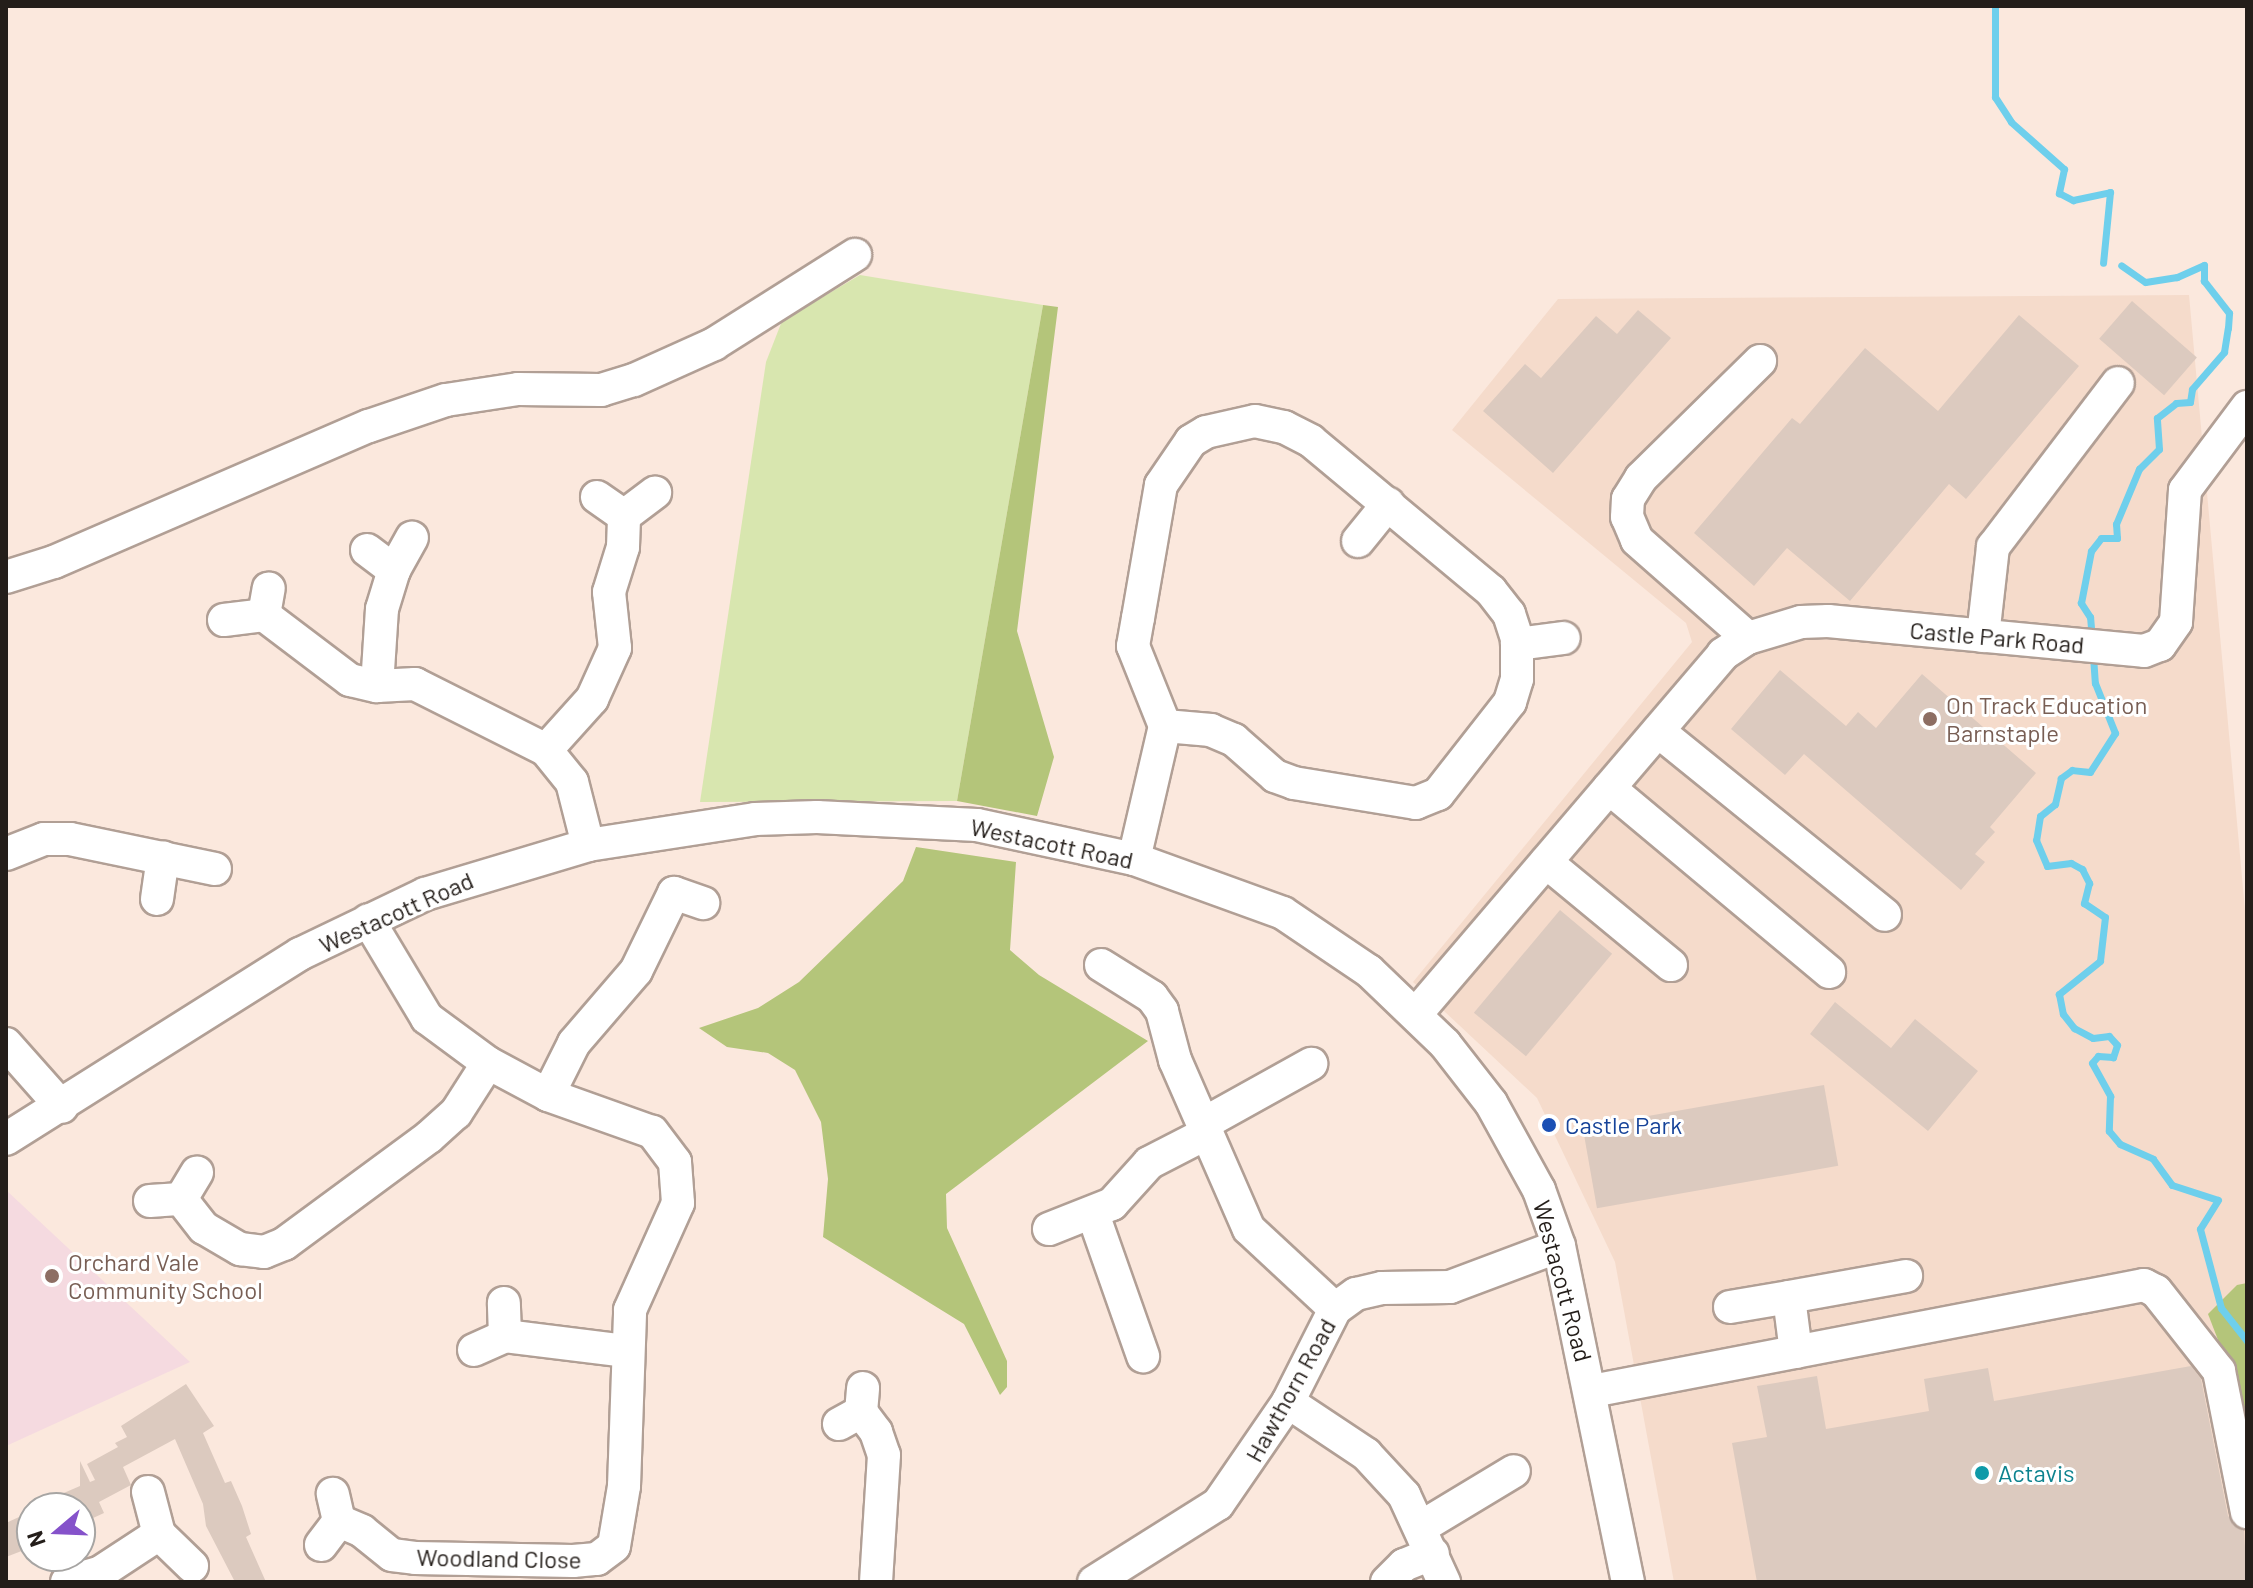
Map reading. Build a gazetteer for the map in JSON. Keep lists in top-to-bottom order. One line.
{"streets":{"street":["Castle Park Road","Westacott Road","Hawthorn Road","Woodland Close"]},"crossings":[["Castle Park Road","Westacott Road"],["Westacott Road","Hawthorn Road"],["Westacott Road","Woodland Close"]],"places":["On Track Education Barnstaple","Castle Park","Orchard Vale Community School","Actavis"],"north":"left"}
